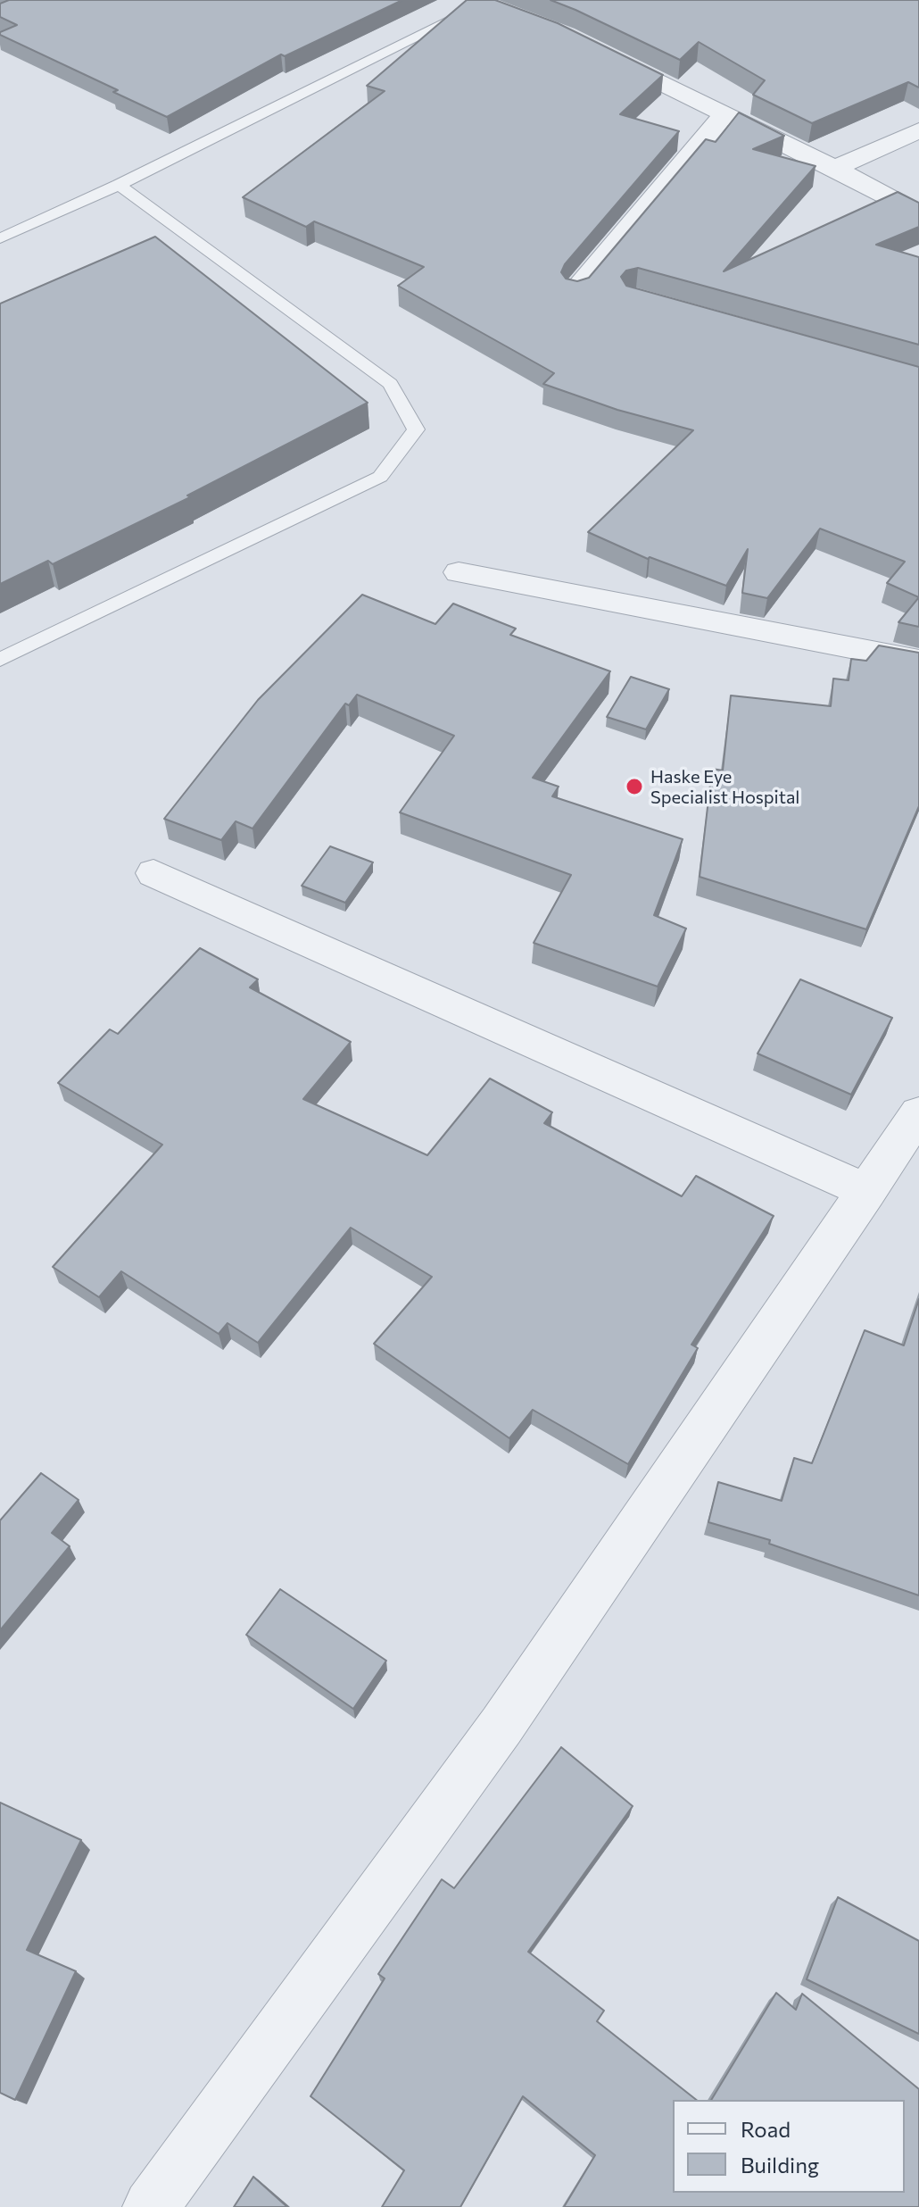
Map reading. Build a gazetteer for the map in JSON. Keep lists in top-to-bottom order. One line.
{"places":["Haske Eye Specialist Hospital"],"legend":["Road","Building"]}
